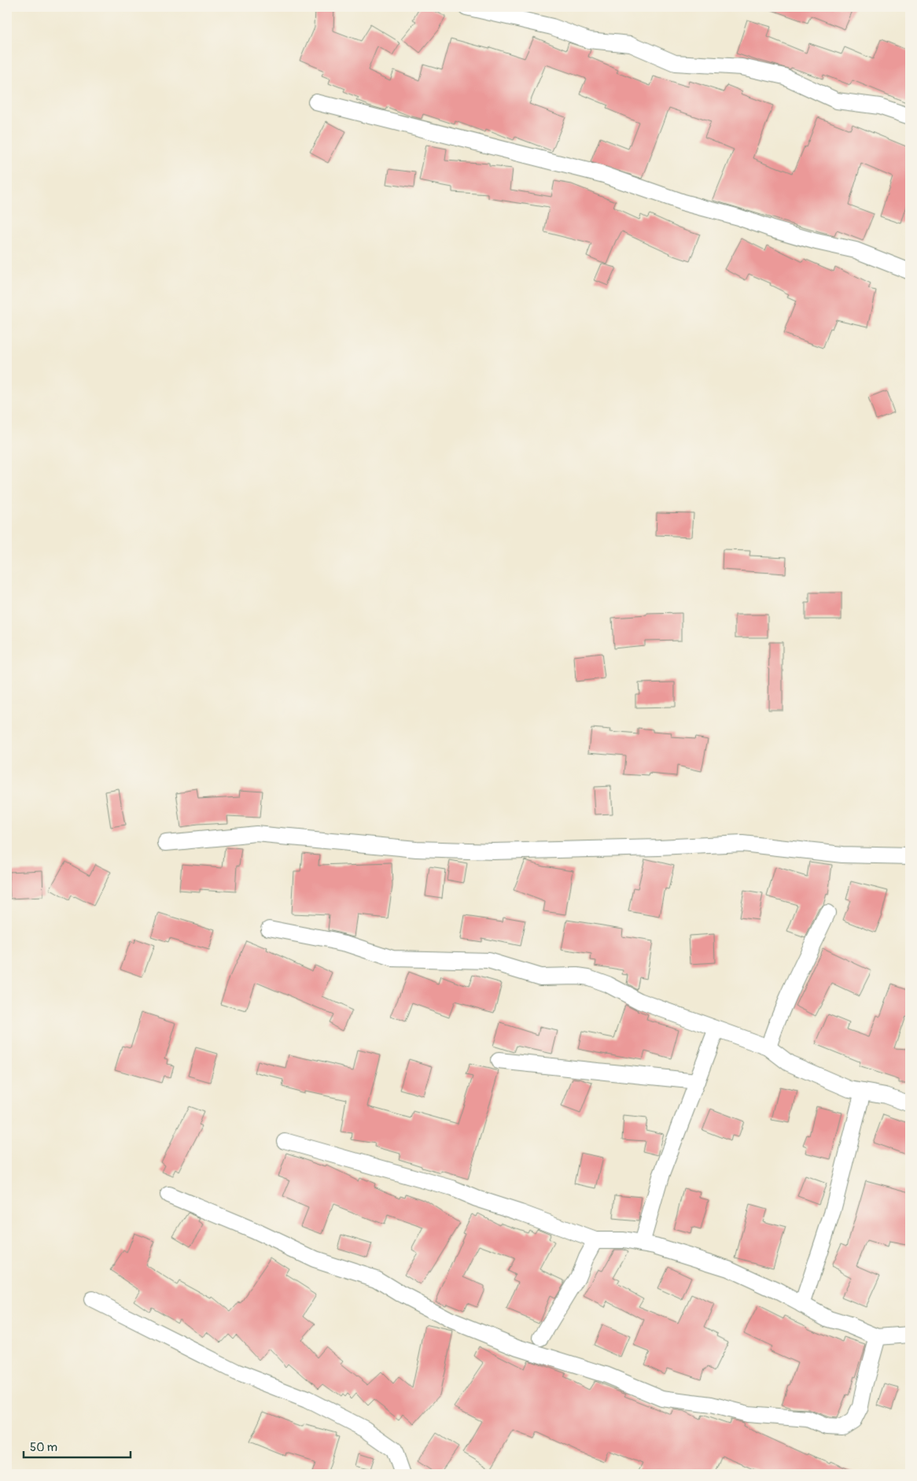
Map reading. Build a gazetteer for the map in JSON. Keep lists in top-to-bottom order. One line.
{"scale_bar":"50 m"}
